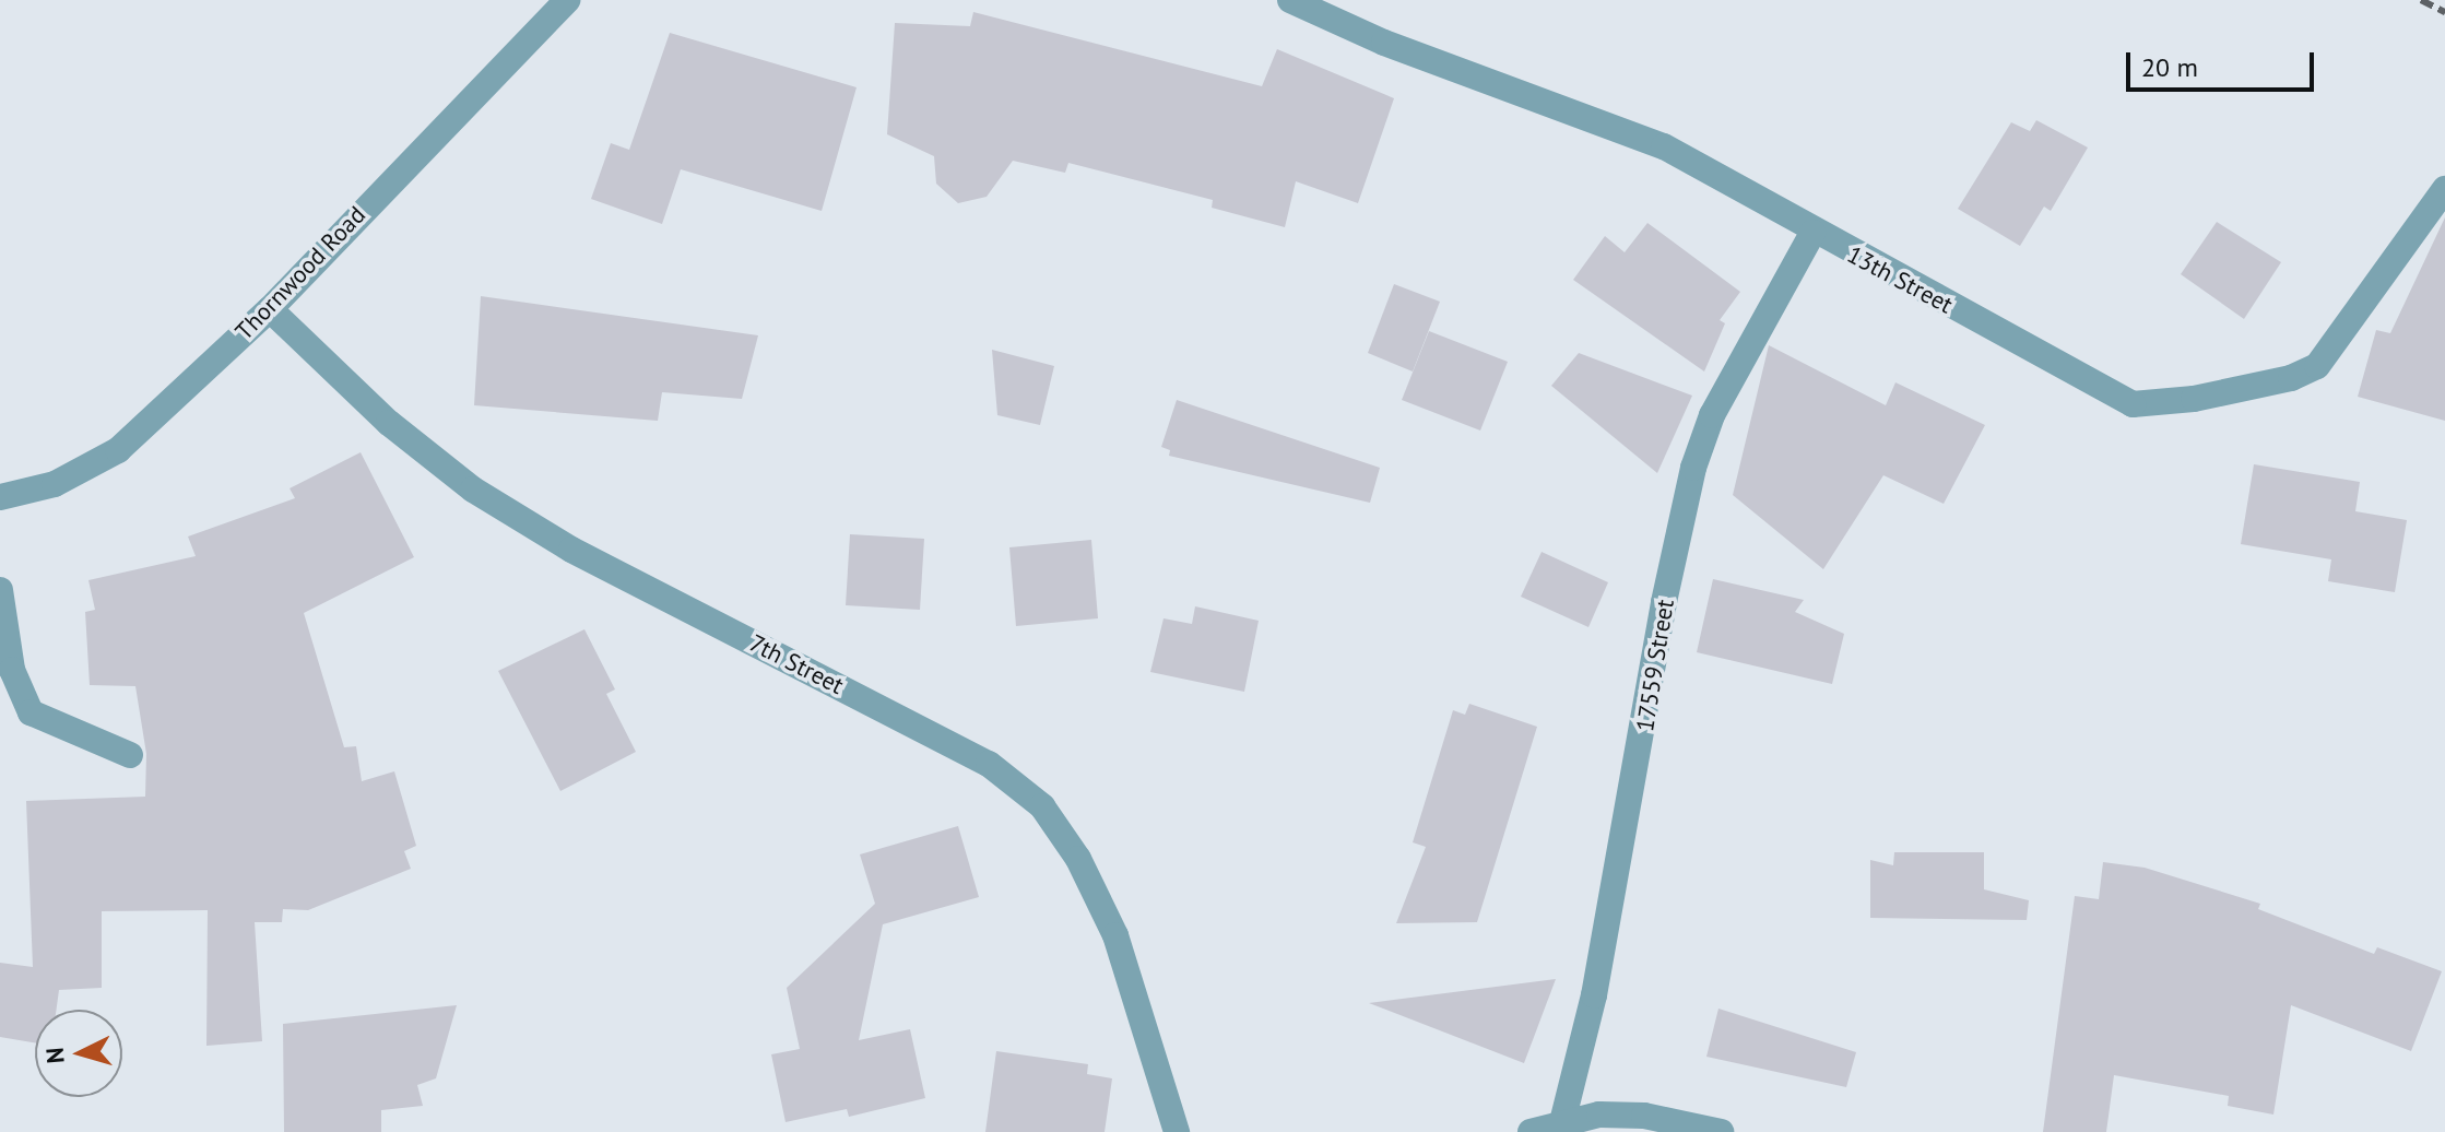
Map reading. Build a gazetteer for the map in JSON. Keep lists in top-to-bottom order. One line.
{"streets":{"street":["Thornwood Road","13th Street","7th Street","17559 Street"]},"crossings":[["Thornwood Road","7th Street"],["13th Street","17559 Street"]],"scale_bar":"20 m","north":"left"}
